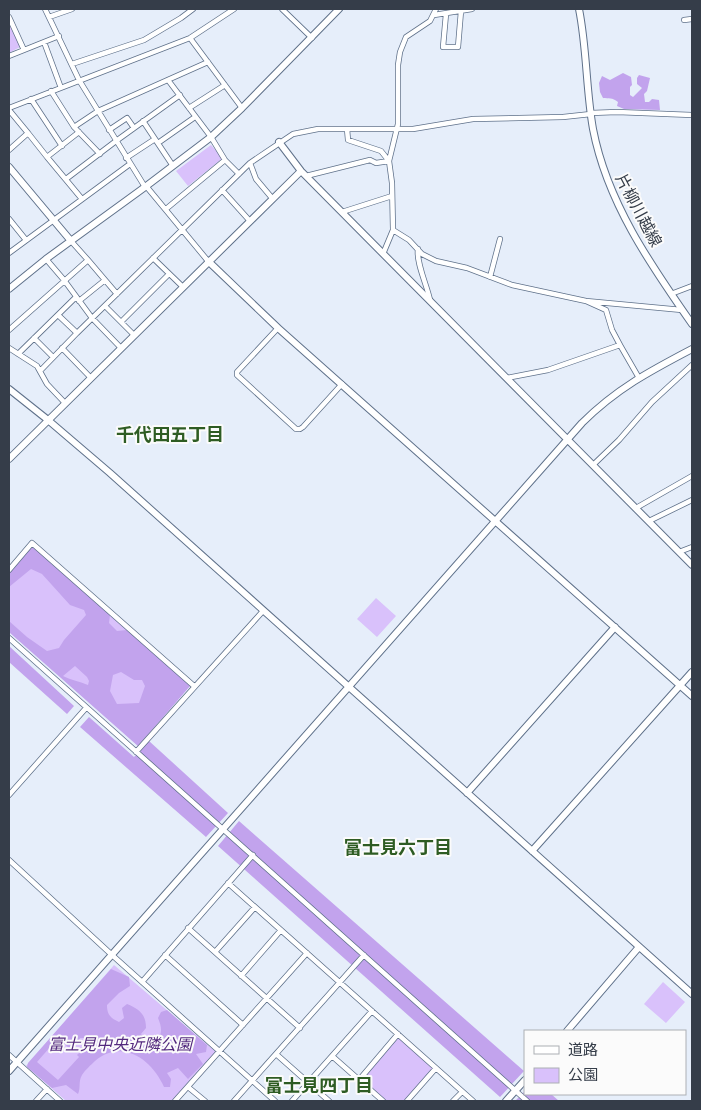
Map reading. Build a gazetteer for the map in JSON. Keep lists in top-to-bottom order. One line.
{"streets":{"street":["片柳川越線"]},"districts":["千代田五丁目","富士見六丁目","富士見四丁目"],"parks":["富士見中央近隣公園"],"legend":["道路","公園"]}
